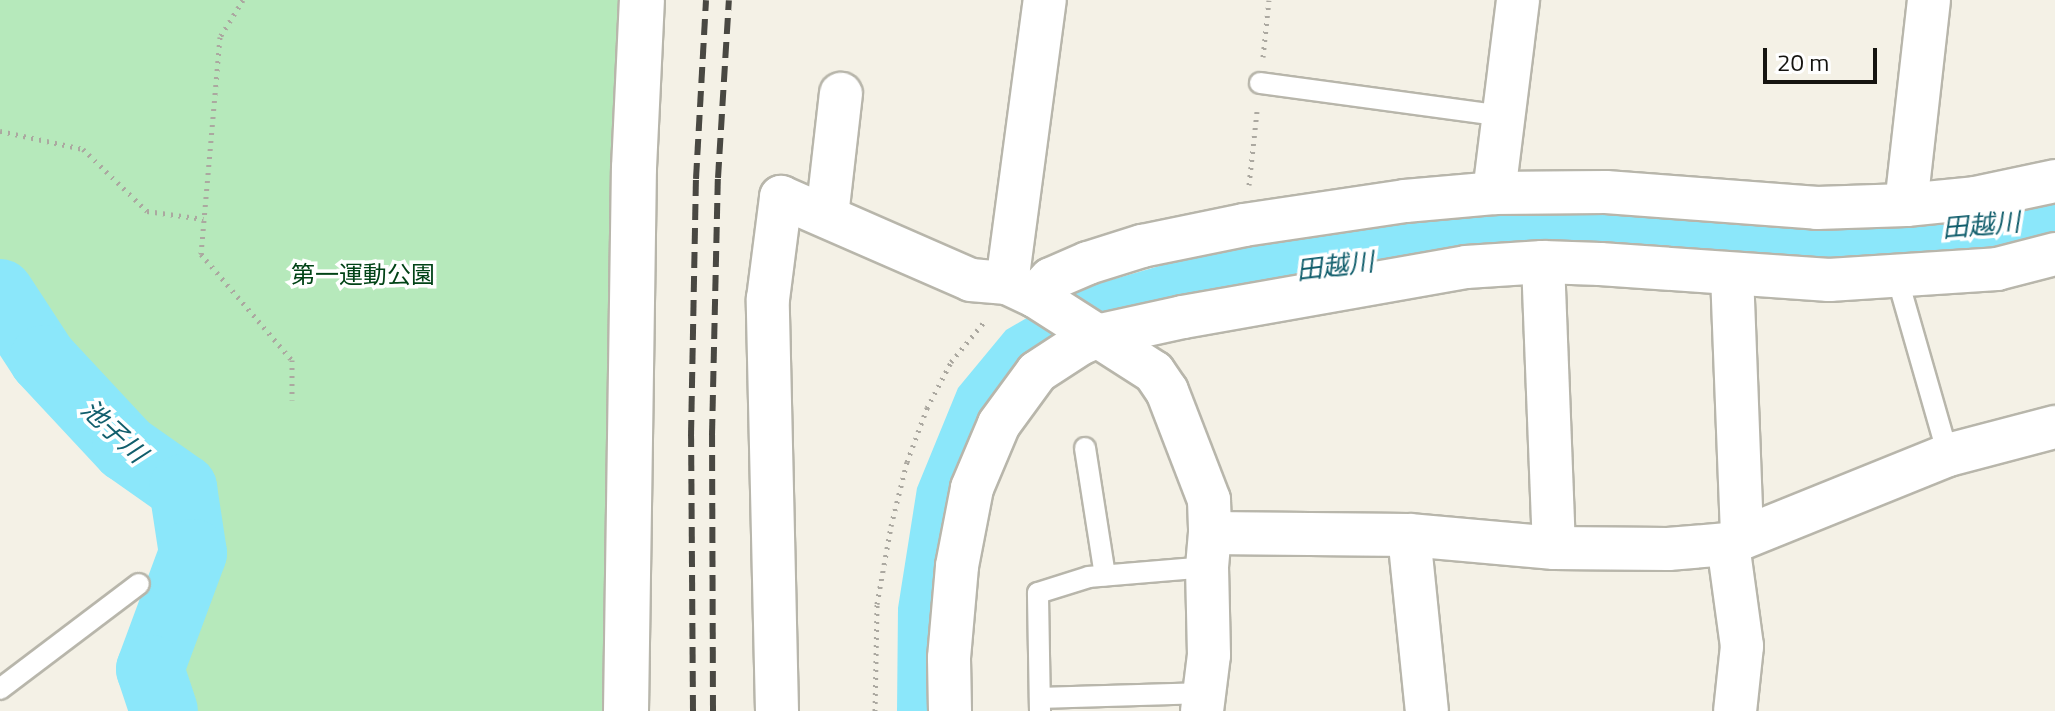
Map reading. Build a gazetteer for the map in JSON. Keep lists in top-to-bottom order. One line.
{"water":["田越川","池子川"],"parks":["第一運動公園"],"scale_bar":"20 m"}
